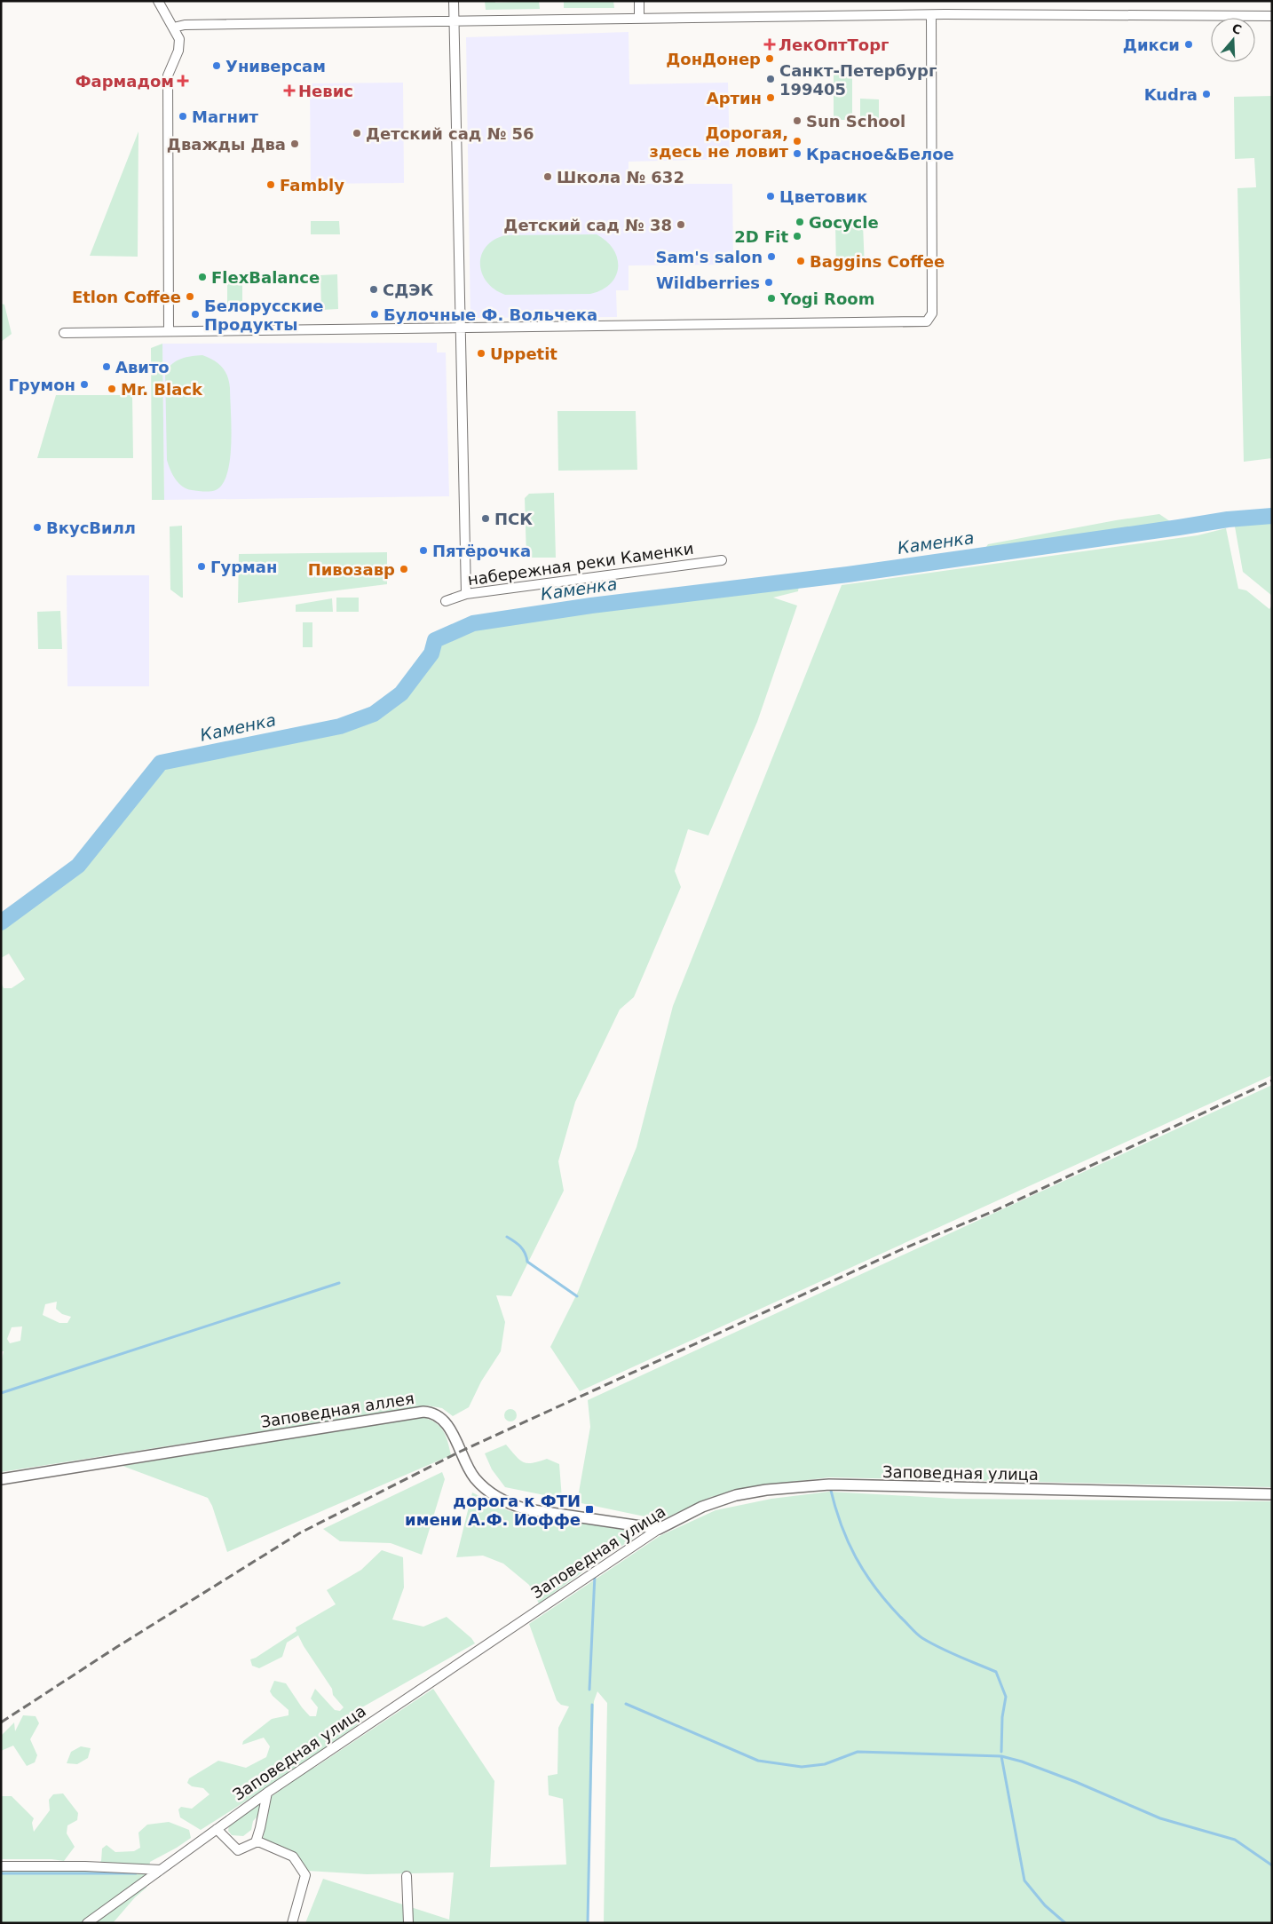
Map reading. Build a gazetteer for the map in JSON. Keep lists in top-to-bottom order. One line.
{"streets":{"street":["набережная реки Каменки","Заповедная аллея","Заповедная улица"]},"crossings":[["Заповедная аллея","Заповедная улица"]],"water":["Каменка"],"places":{"health":["ЛекОптТорг","Фармадом","Невис"],"other":["Дикси","ДонДонер","Универсам","Санкт-Петербург 199405","Kudra","Артин","Магнит","Sun School","Детский сад № 56","Дорогая, здесь не ловит","Дважды Два","Красное&Белое","Школа № 632","Fambly","Цветовик","Gocycle","Детский сад № 38","2D Fit","Sam's salon","Baggins Coffee","FlexBalance","Wildberries","СДЭК","Etlon Coffee","Yogi Room","Белорусские Продукты","Булочные Ф. Вольчека","Uppetit","Авито","Грумон","Mr. Black","ПСК","ВкусВилл","Пятёрочка","Гурман","Пивозавр"],"transit":["дорога к ФТИ имени А.Ф. Иоффе"]},"north":"top"}
